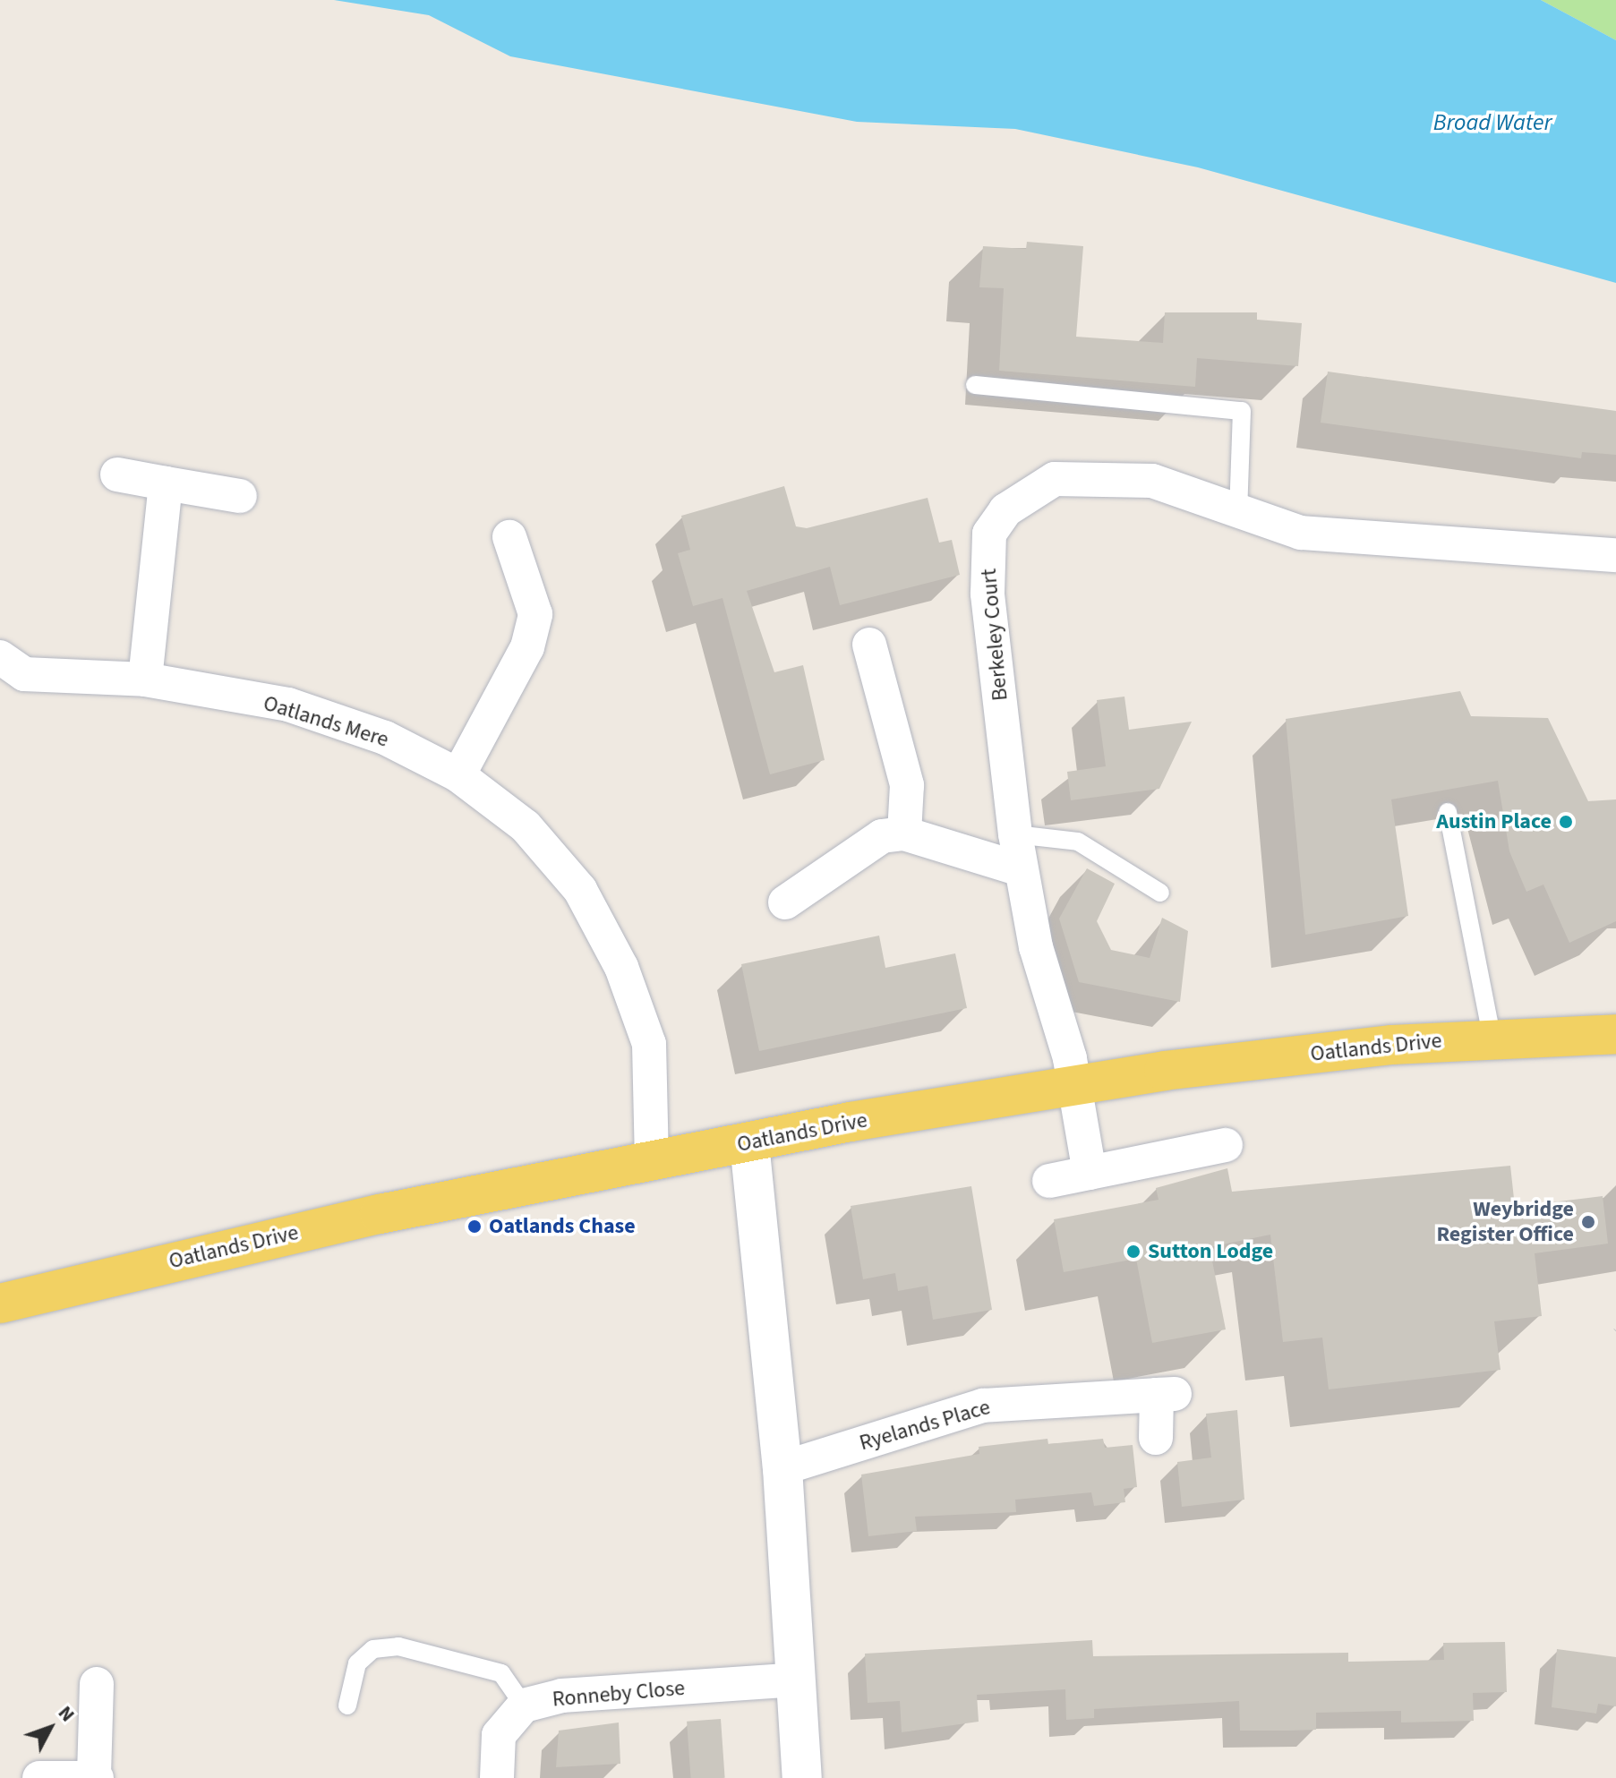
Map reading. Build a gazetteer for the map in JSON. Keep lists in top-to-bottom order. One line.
{"streets":{"main road":["Oatlands Drive"],"street":["Berkeley Court","Oatlands Mere","Ryelands Place","Ronneby Close"]},"crossings":[["Berkeley Court","Oatlands Drive"],["Oatlands Mere","Oatlands Drive"]],"water":["Broad Water"],"places":["Austin Place","Weybridge Register Office","Oatlands Chase","Sutton Lodge"],"north":"top right"}
